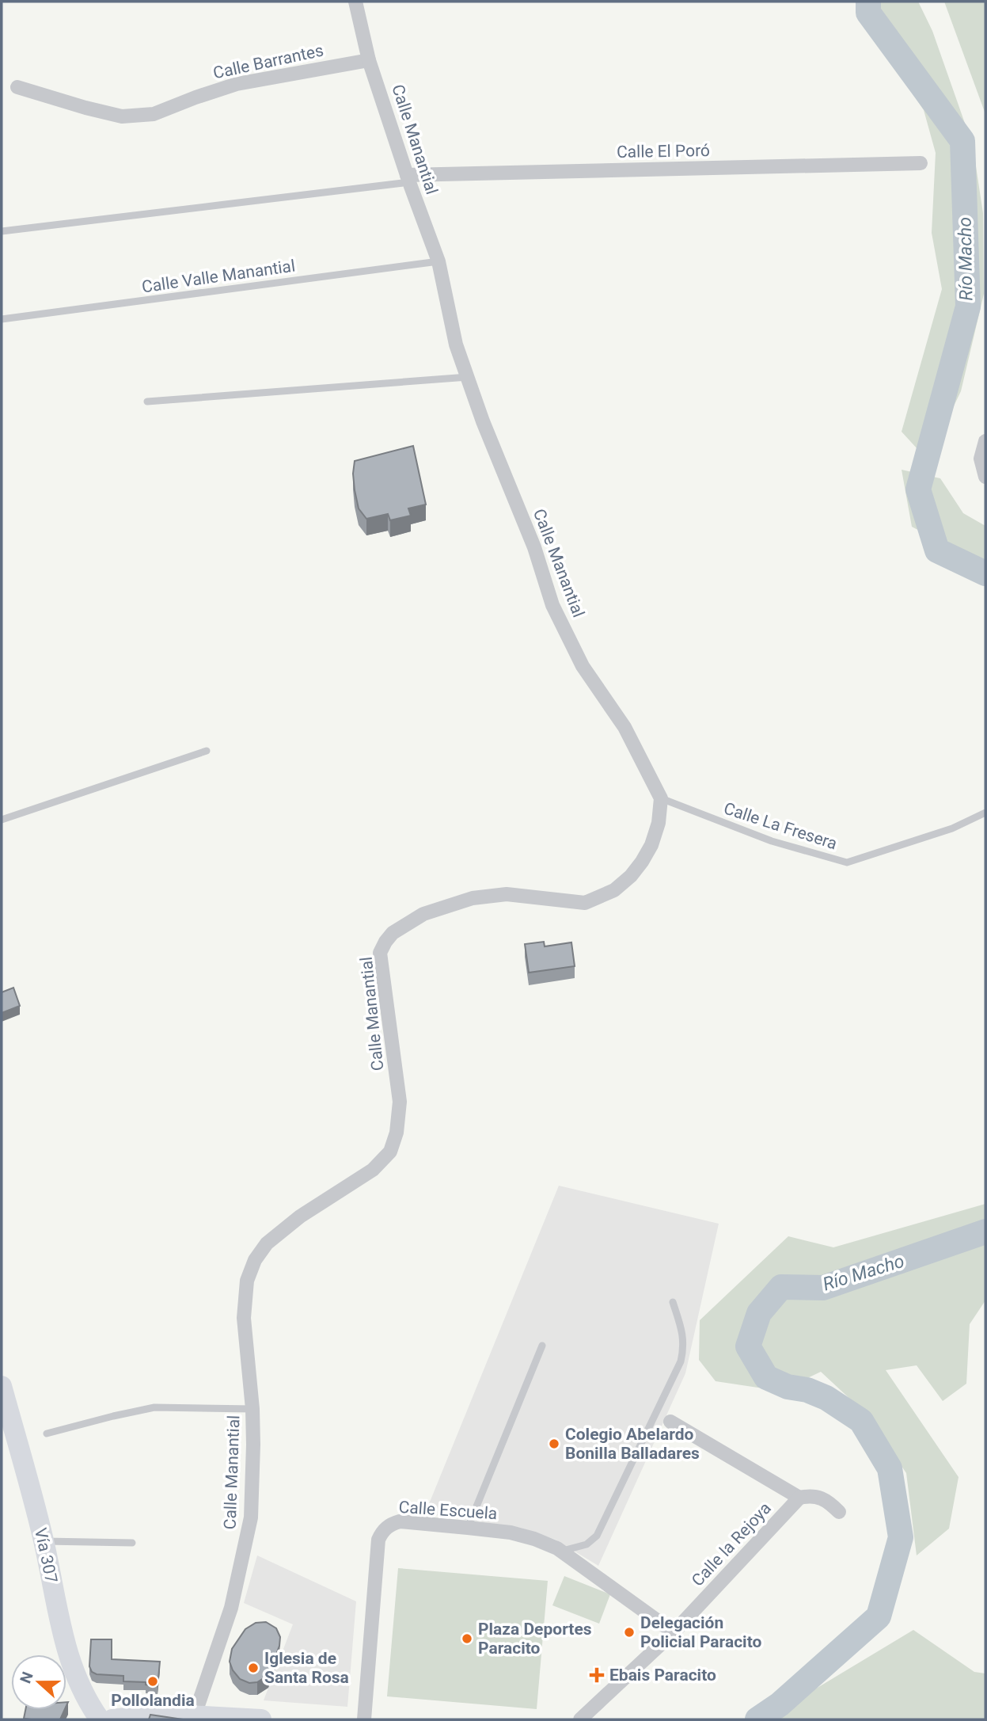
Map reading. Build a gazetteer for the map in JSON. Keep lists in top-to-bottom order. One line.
{"streets":{"street":["Calle Barrantes","Calle Manantial","Calle El Poró","Calle Escuela","Calle la Rejoya","Vía 307"],"lane":["Calle Valle Manantial","Calle La Fresera"]},"crossings":[["Calle Barrantes","Calle Manantial"],["Calle Manantial","Calle El Poró"],["Calle Manantial","Calle Valle Manantial"],["Calle Manantial","Calle La Fresera"],["Calle Escuela","Calle la Rejoya"]],"water":["Río Macho"],"places":{"other":["Colegio Abelardo Bonilla Balladares","Delegación Policial Paracito","Plaza Deportes Paracito","Iglesia de Santa Rosa","Pollolandia"],"health":["Ebais Paracito"]},"north":"left"}
